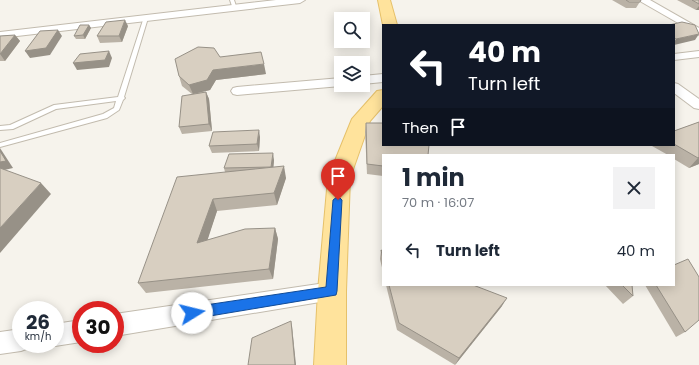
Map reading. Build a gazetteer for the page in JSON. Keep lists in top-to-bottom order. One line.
{"page":{"turn":["40 m","Turn left"],"then":"Then","heading":["1 min","70 m · 16:07"],"list":[{"name":"Turn left","value":"40 m"}],"speed":"26 km/h","limit":"30"}}
